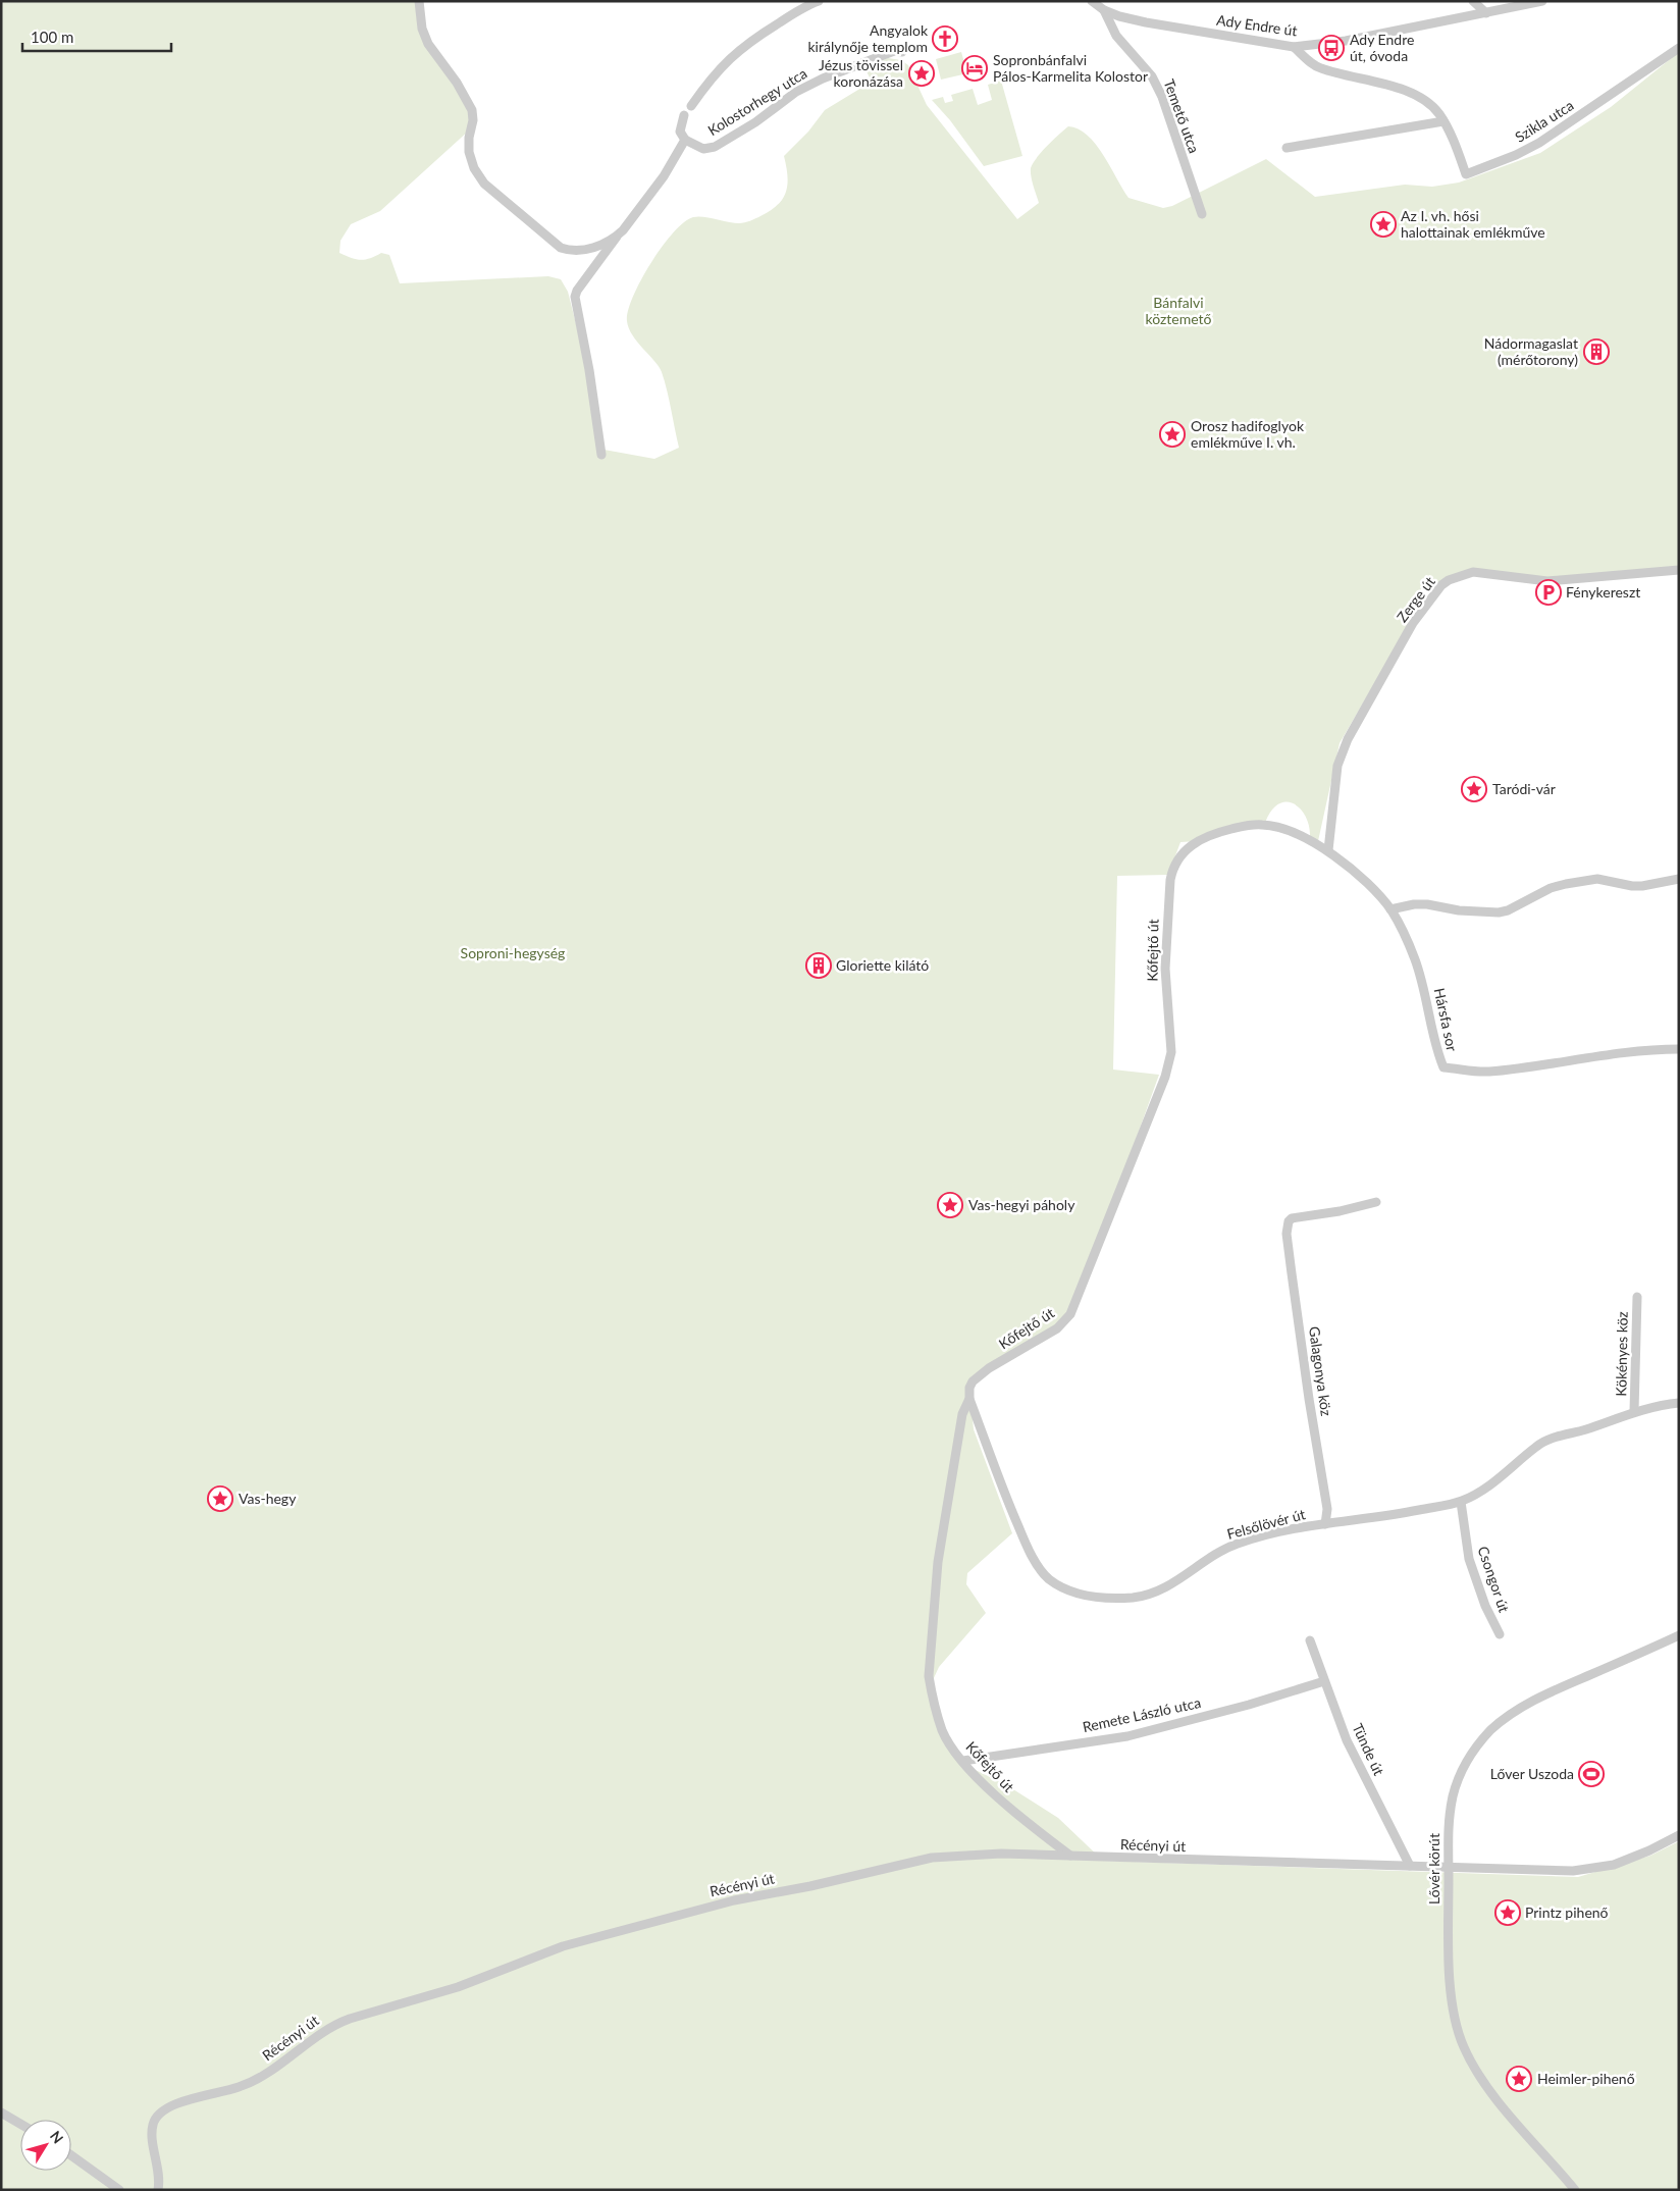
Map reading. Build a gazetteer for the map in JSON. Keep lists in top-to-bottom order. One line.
{"streets":{"street":["Ady Endre út","Kolostorhegy utca","Temető utca","Szikla utca","Zerge út","Kőfejtő út","Hársfa sor","Kökényes köz","Galagonya köz","Felsőlövér út","Csongor út","Remete László utca","Tünde út","Récényi út","Lővér körút"]},"crossings":[["Ady Endre út","Temető utca"],["Ady Endre út","Szikla utca"],["Zerge út","Hársfa sor"],["Kőfejtő út","Hársfa sor"],["Kőfejtő út","Felsőlövér út"],["Kőfejtő út","Remete László utca"],["Kőfejtő út","Récényi út"],["Kökényes köz","Felsőlövér út"],["Galagonya köz","Felsőlövér út"],["Felsőlövér út","Csongor út"],["Remete László utca","Tünde út"],["Tünde út","Récényi út"],["Récényi út","Lővér körút"]],"parks":["Bánfalvi köztemető","Soproni-hegység"],"places":{"church":["Angyalok királynője templom"],"bus stop":["Ady Endre út, óvoda"],"hotel":["Sopronbánfalvi Pálos-Karmelita Kolostor"],"place":["Jézus tövissel koronázása","Az I. vh. hősi halottainak emlékműve","Orosz hadifoglyok emlékműve I. vh.","Taródi-vár","Vas-hegyi páholy","Vas-hegy","Printz pihenő","Heimler-pihenő"],"building":["Nádormagaslat (mérőtorony)","Gloriette kilátó"],"parking":["Fénykereszt"],"sports":["Lőver Uszoda"]},"scale_bar":"100 m","north":"top right"}
